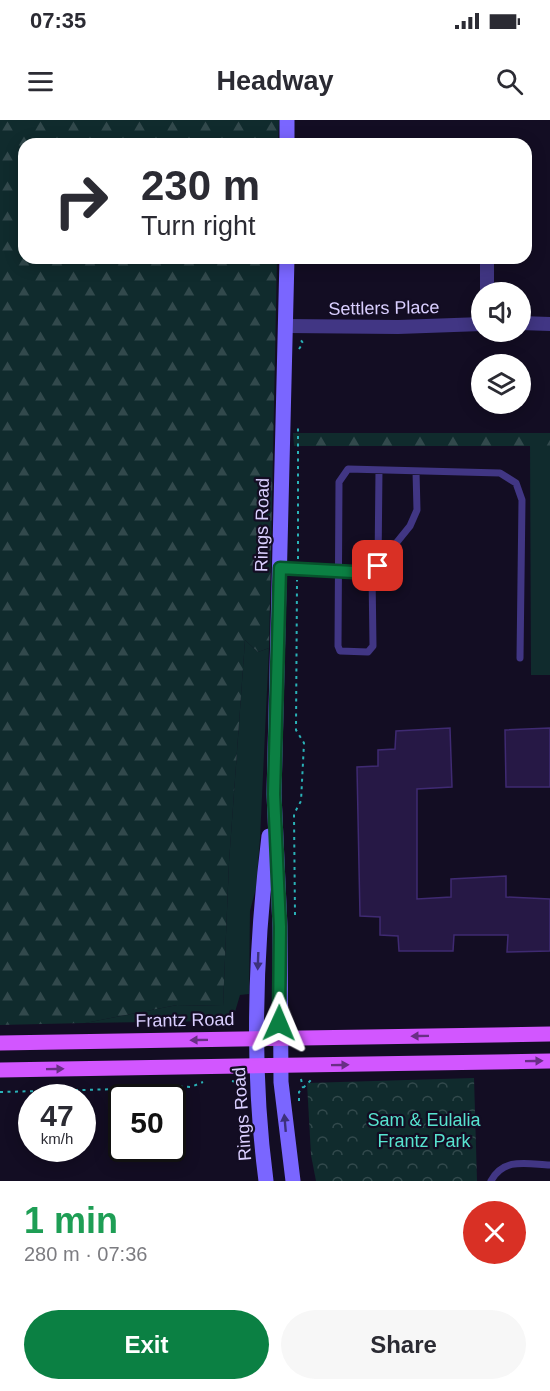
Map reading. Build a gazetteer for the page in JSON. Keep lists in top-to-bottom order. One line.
{"streets":{"main road":["Rings Road","Frantz Road"],"street":["Settlers Place"]},"crossings":[["Settlers Place","Rings Road"],["Rings Road","Frantz Road"]],"parks":["Sam & Eulalia Frantz Park"],"page":{"status":"07:35","header":"Headway","turn":["230 m","Turn right"],"speed":"47 km/h","limit":"50","heading":["1 min","280 m · 07:36"],"buttons":["Exit","Share"]}}
